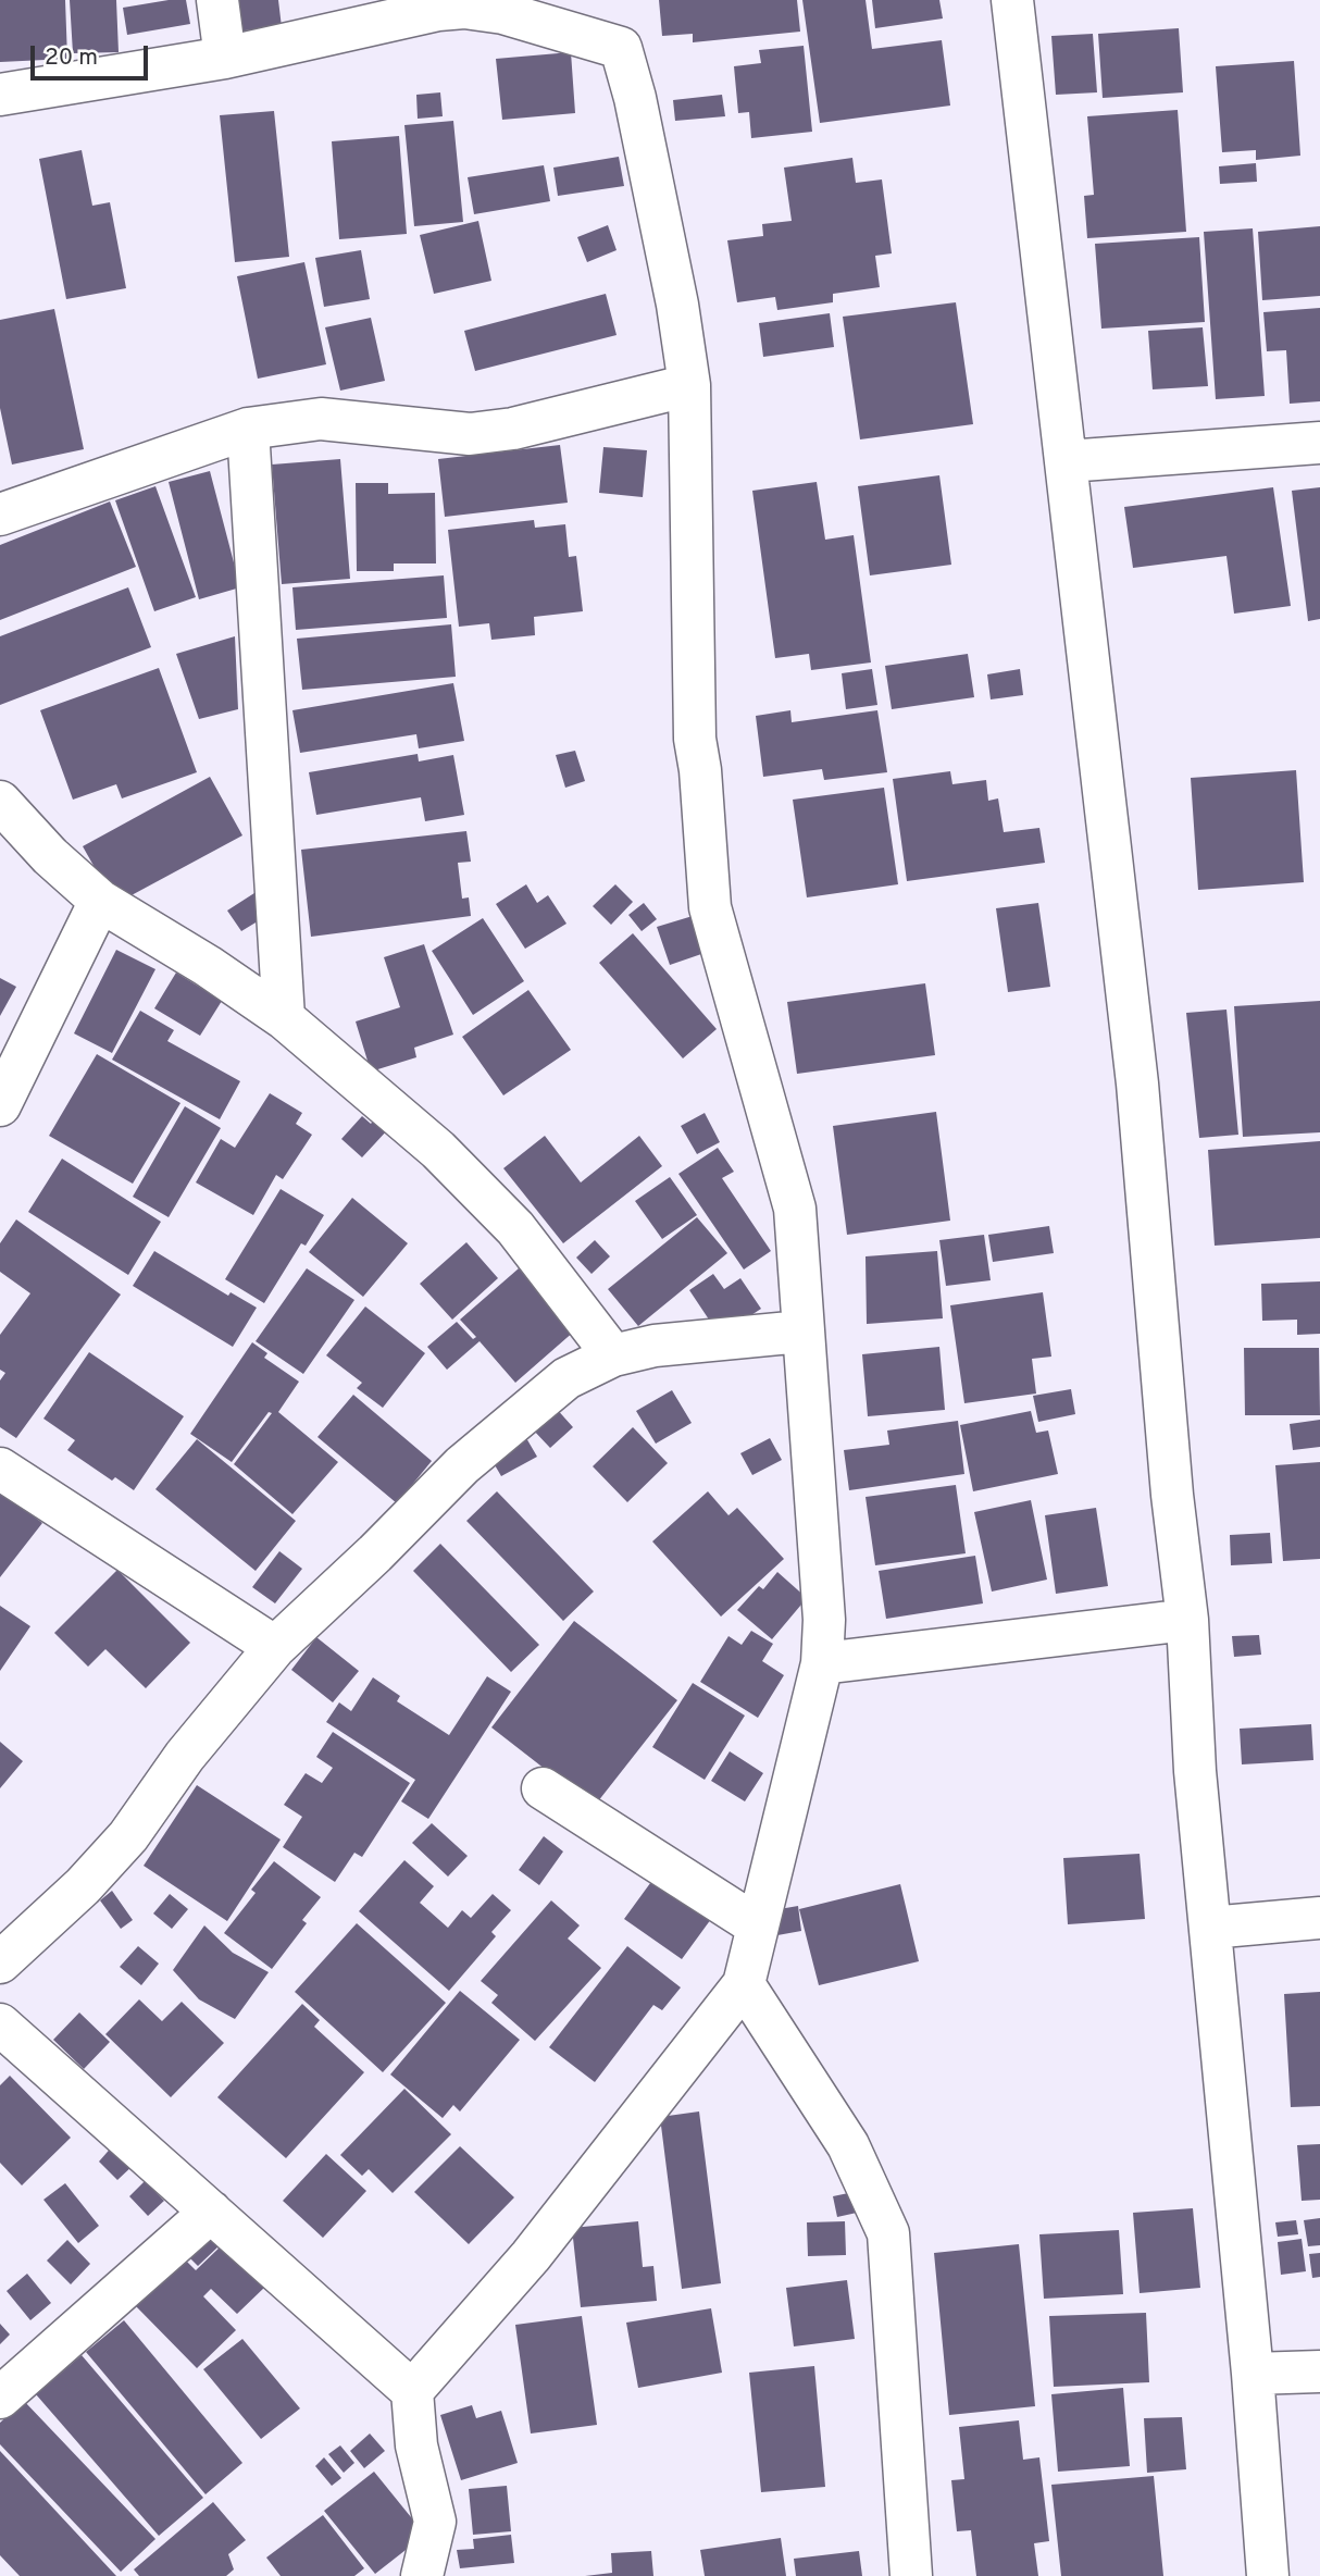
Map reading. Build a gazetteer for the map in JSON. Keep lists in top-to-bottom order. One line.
{"scale_bar":"20 m"}
